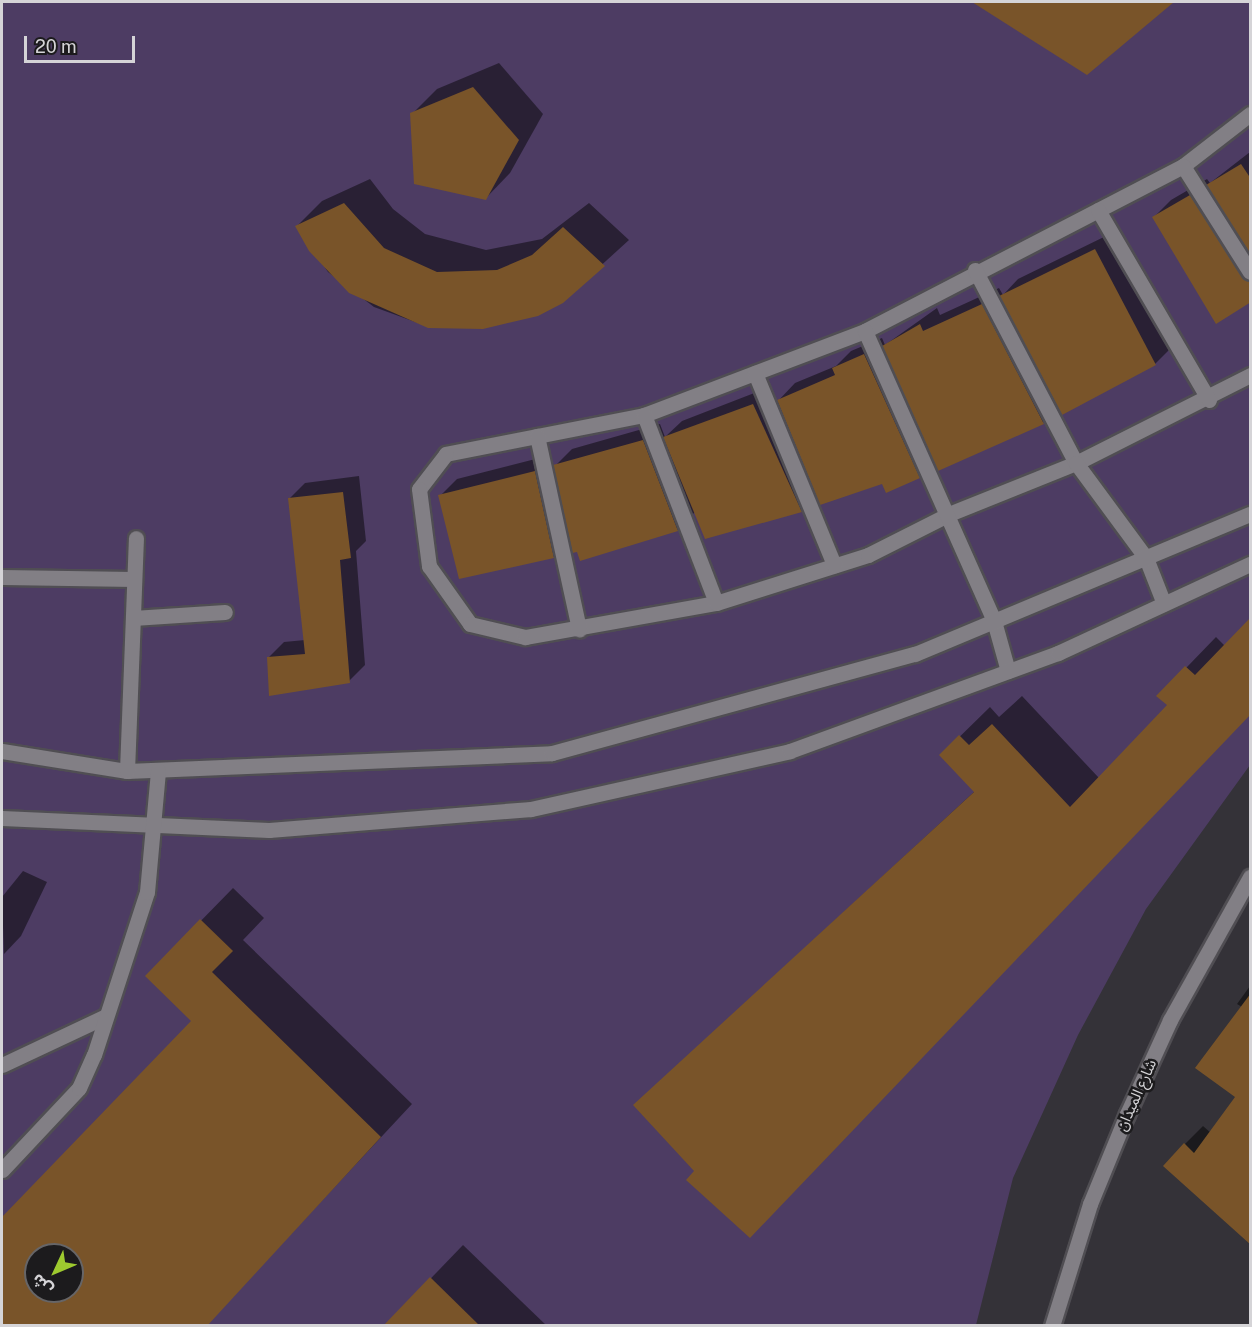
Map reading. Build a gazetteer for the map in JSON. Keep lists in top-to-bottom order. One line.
{"streets":{"street":["شارع الميدان"]},"scale_bar":"20 m","north":"bottom left"}
